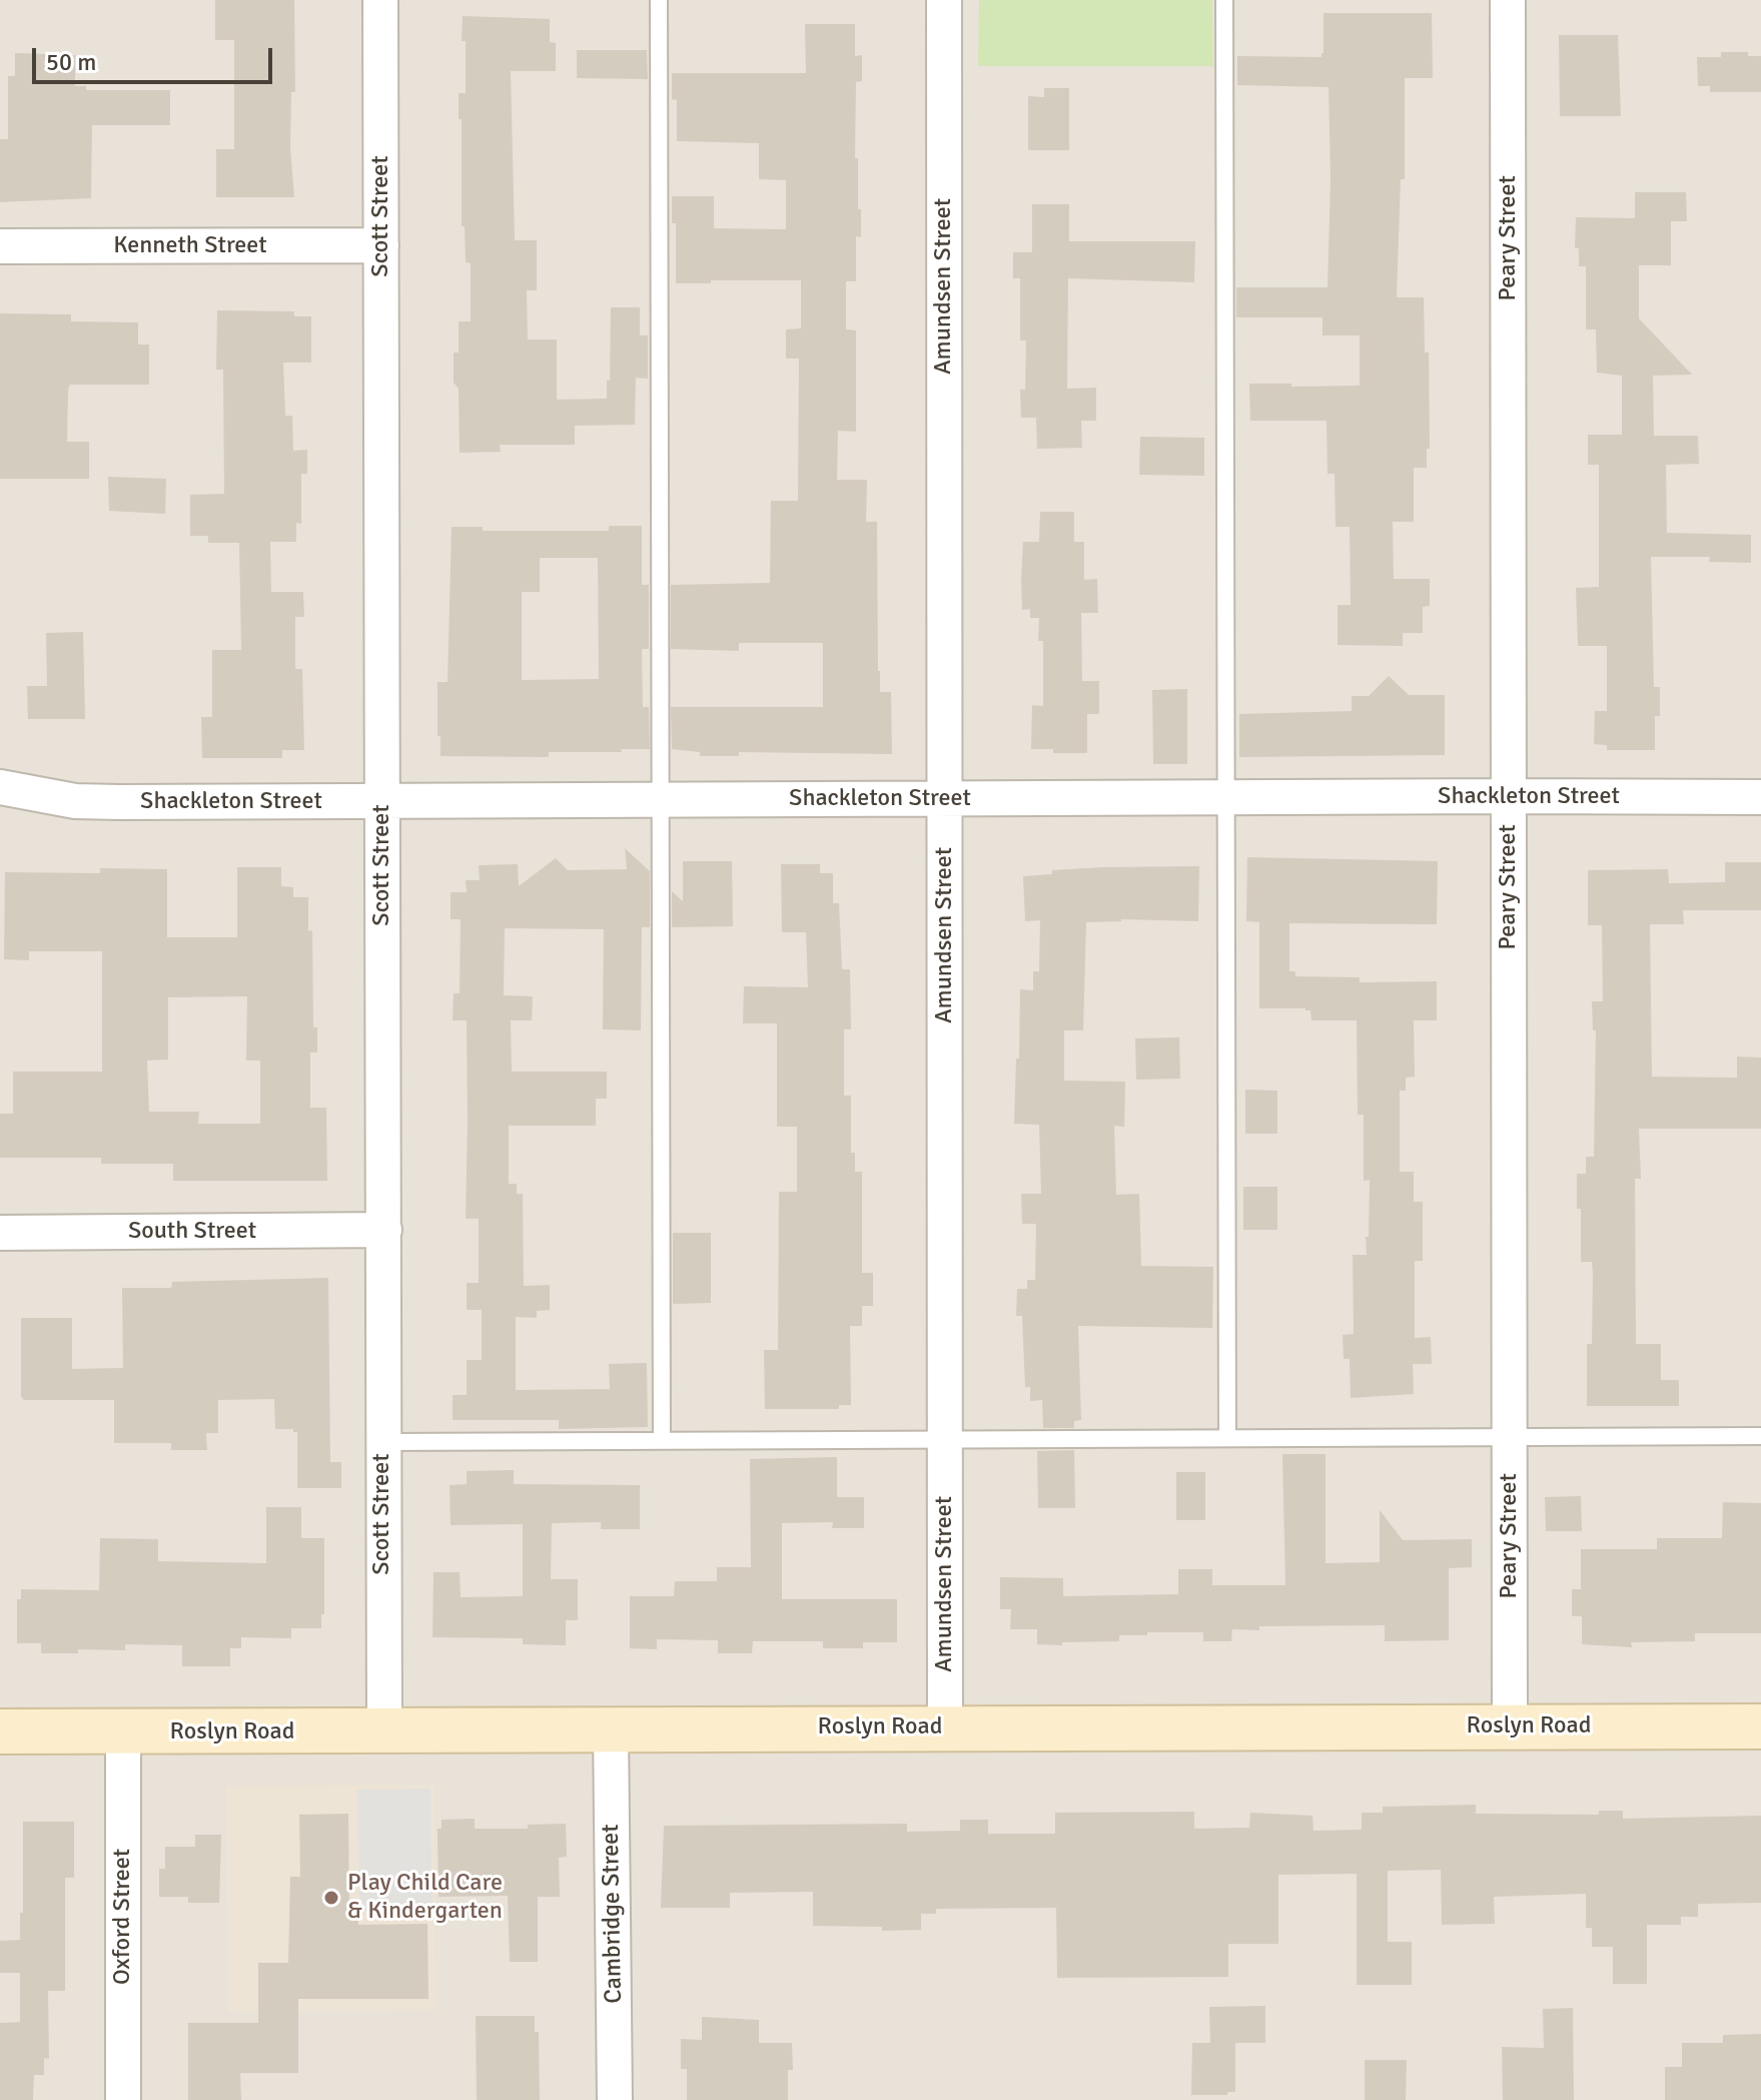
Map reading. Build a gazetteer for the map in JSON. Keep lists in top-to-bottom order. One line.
{"streets":{"street":["Scott Street","Peary Street","Kenneth Street","Amundsen Street","Shackleton Street","South Street","Roslyn Road","Cambridge Street","Oxford Street"]},"crossings":[["Scott Street","Kenneth Street"],["Scott Street","Shackleton Street"],["Scott Street","South Street"],["Scott Street","Roslyn Road"],["Peary Street","Shackleton Street"],["Peary Street","Roslyn Road"],["Amundsen Street","Shackleton Street"],["Amundsen Street","Roslyn Road"],["Roslyn Road","Cambridge Street"],["Roslyn Road","Oxford Street"]],"places":["Play Child Care & Kindergarten"],"scale_bar":"50 m"}
